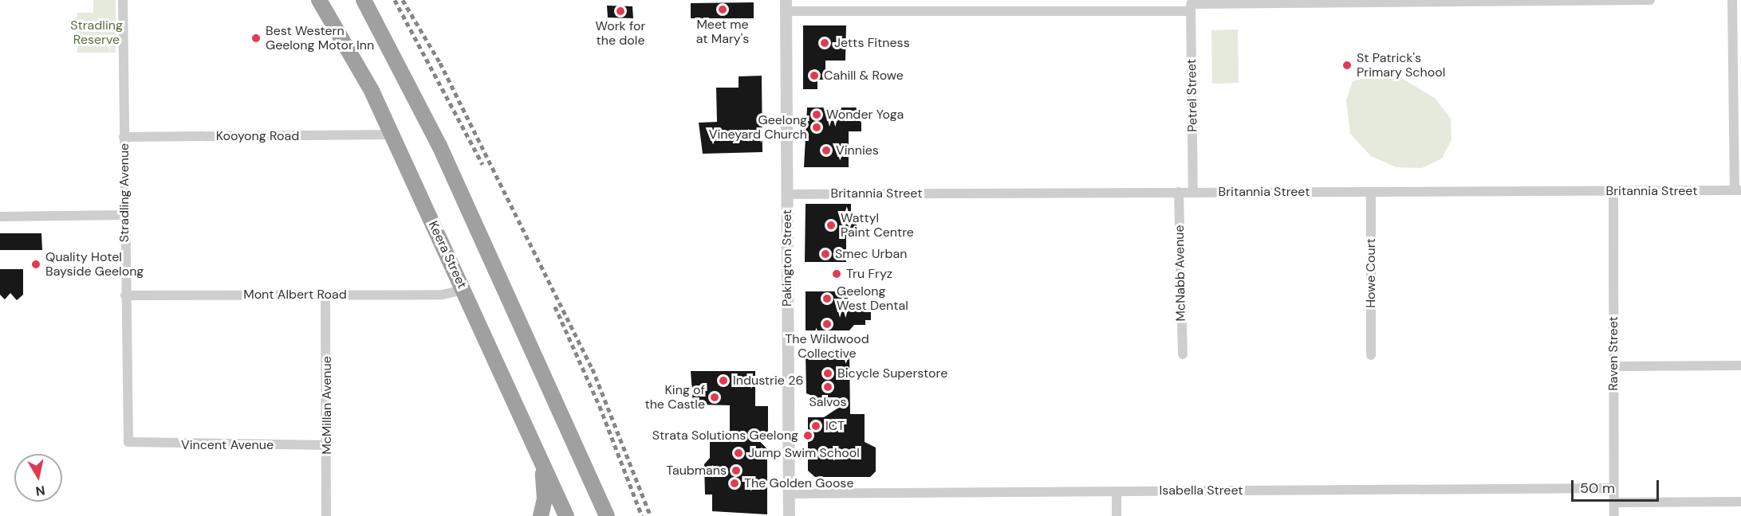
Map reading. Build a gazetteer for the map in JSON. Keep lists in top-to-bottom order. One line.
{"streets":{"highway":["Keera Street"],"street":["Petrel Street","Kooyong Road","Britannia Street","Stradling Avenue","Pakington Street","McNabb Avenue","Howe Court","Mont Albert Road","Raven Street","McMillan Avenue","Vincent Avenue","Isabella Street"]},"crossings":[["Petrel Street","Britannia Street"],["Kooyong Road","Stradling Avenue"],["Kooyong Road","Keera Street"],["Britannia Street","Pakington Street"],["Britannia Street","McNabb Avenue"],["Britannia Street","Howe Court"],["Britannia Street","Raven Street"],["Stradling Avenue","Mont Albert Road"],["Stradling Avenue","Vincent Avenue"],["Keera Street","Mont Albert Road"],["Pakington Street","Isabella Street"],["Mont Albert Road","McMillan Avenue"],["Raven Street","Isabella Street"],["McMillan Avenue","Vincent Avenue"]],"parks":["Stradling Reserve"],"places":["Meet me at Mary's","Work for the dole","Best Western Geelong Motor Inn","Jetts Fitness","St Patrick's Primary School","Cahill & Rowe","Wonder Yoga","Geelong Vineyard Church","Vinnies","Wattyl Paint Centre","Smec Urban","Quality Hotel Bayside Geelong","Tru Fryz","Geelong West Dental","The Wildwood Collective","Bicycle Superstore","Industrie 26","Salvos","King of the Castle","ICT","Strata Solutions Geelong","Jump Swim School","Taubmans","The Golden Goose"],"scale_bar":"50 m","north":"bottom"}
